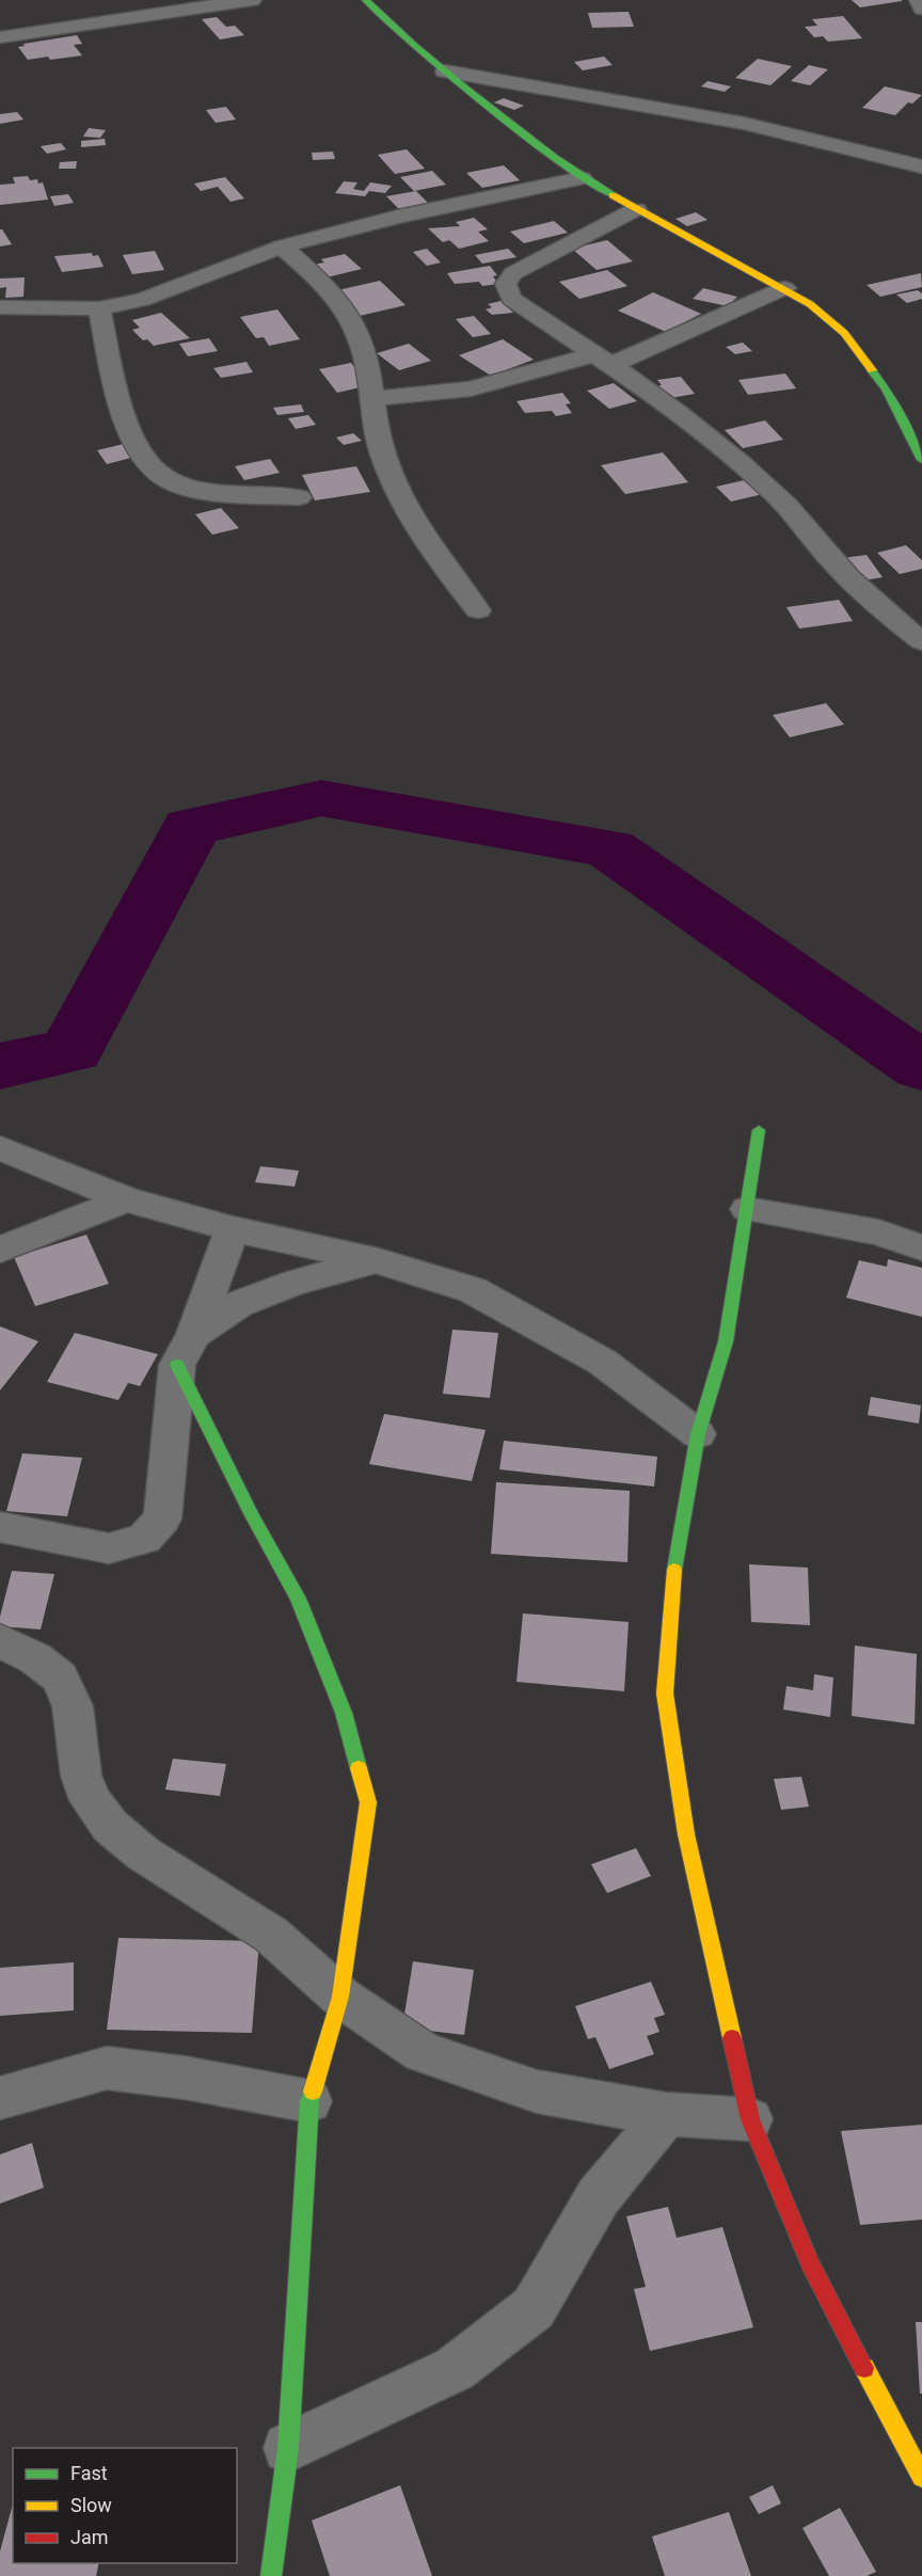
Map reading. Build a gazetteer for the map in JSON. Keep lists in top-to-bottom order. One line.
{"legend":["Fast","Slow","Jam"]}
